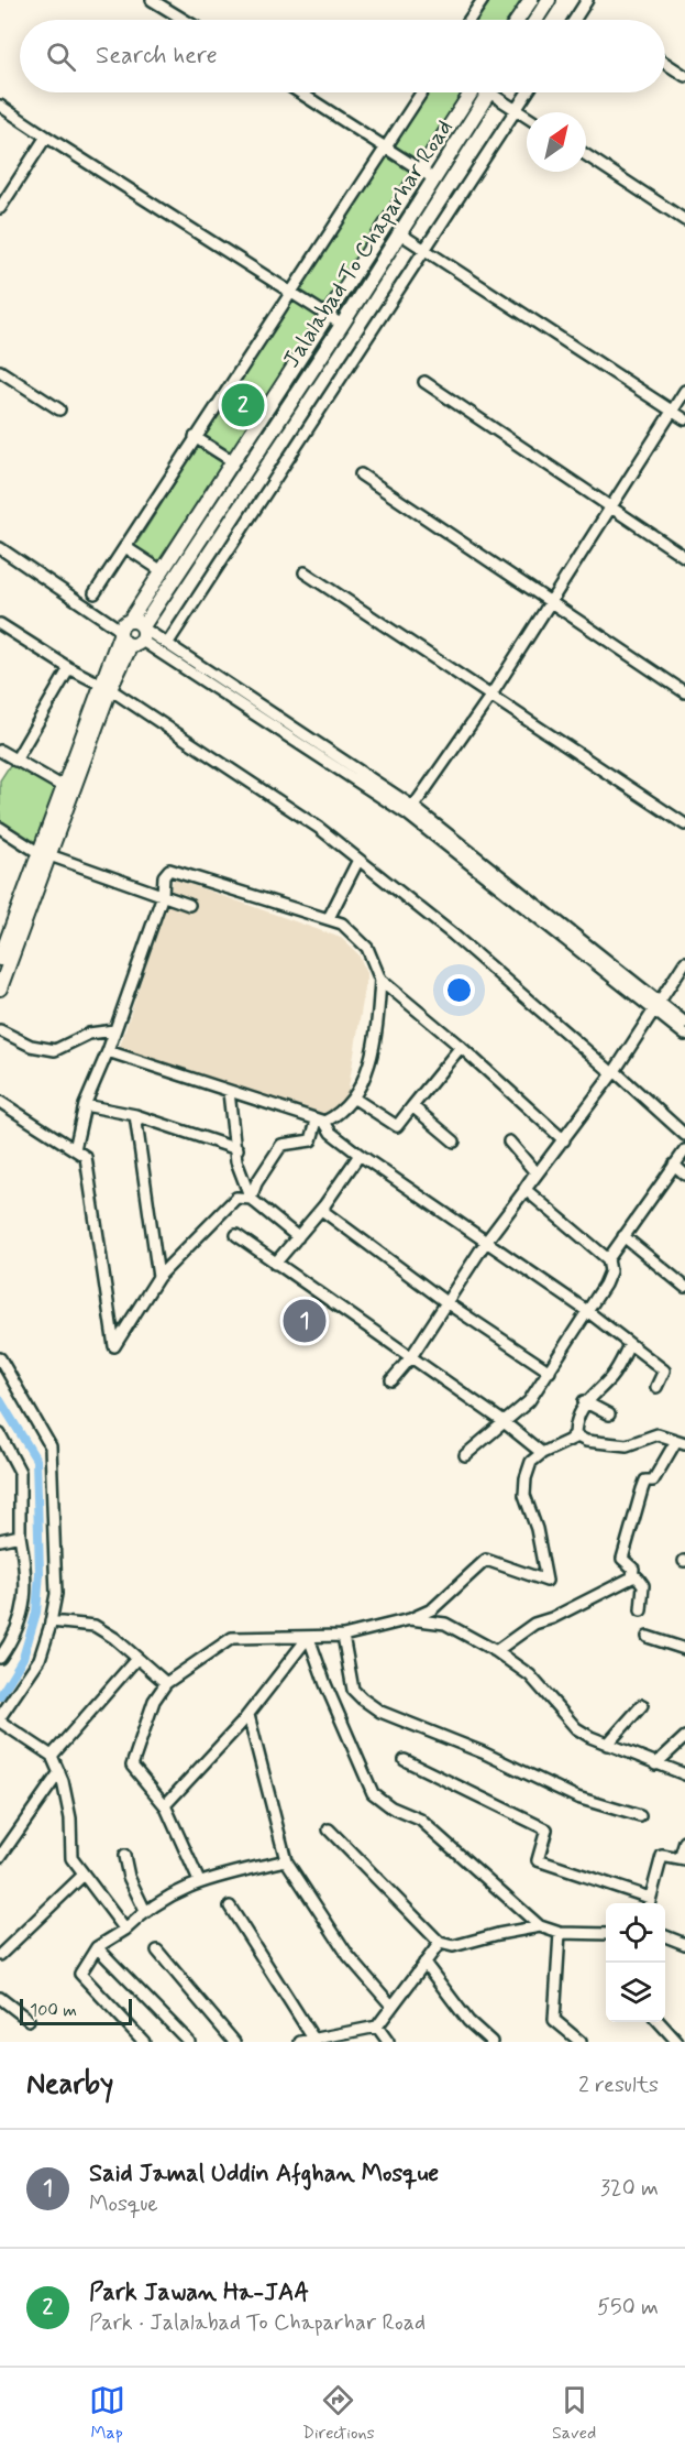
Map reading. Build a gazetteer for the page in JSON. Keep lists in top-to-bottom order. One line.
{"streets":{"main road":["Jalalabad To Chaparhar Road"]},"scale_bar":"100 m","north":"top right","page":{"search":"Search here","pins":["2","1"],"scale":"100 m","heading":["Nearby","2 results"],"list":[{"mark":"1","name":"Said Jamal Uddin Afghan Mosque","note":"Mosque","value":"320 m"},{"mark":"2","name":"Park Jawan Ha-JAA","note":"Park · Jalalabad To Chaparhar Road","value":"550 m"}],"nav":["Map","Directions","Saved"]}}
